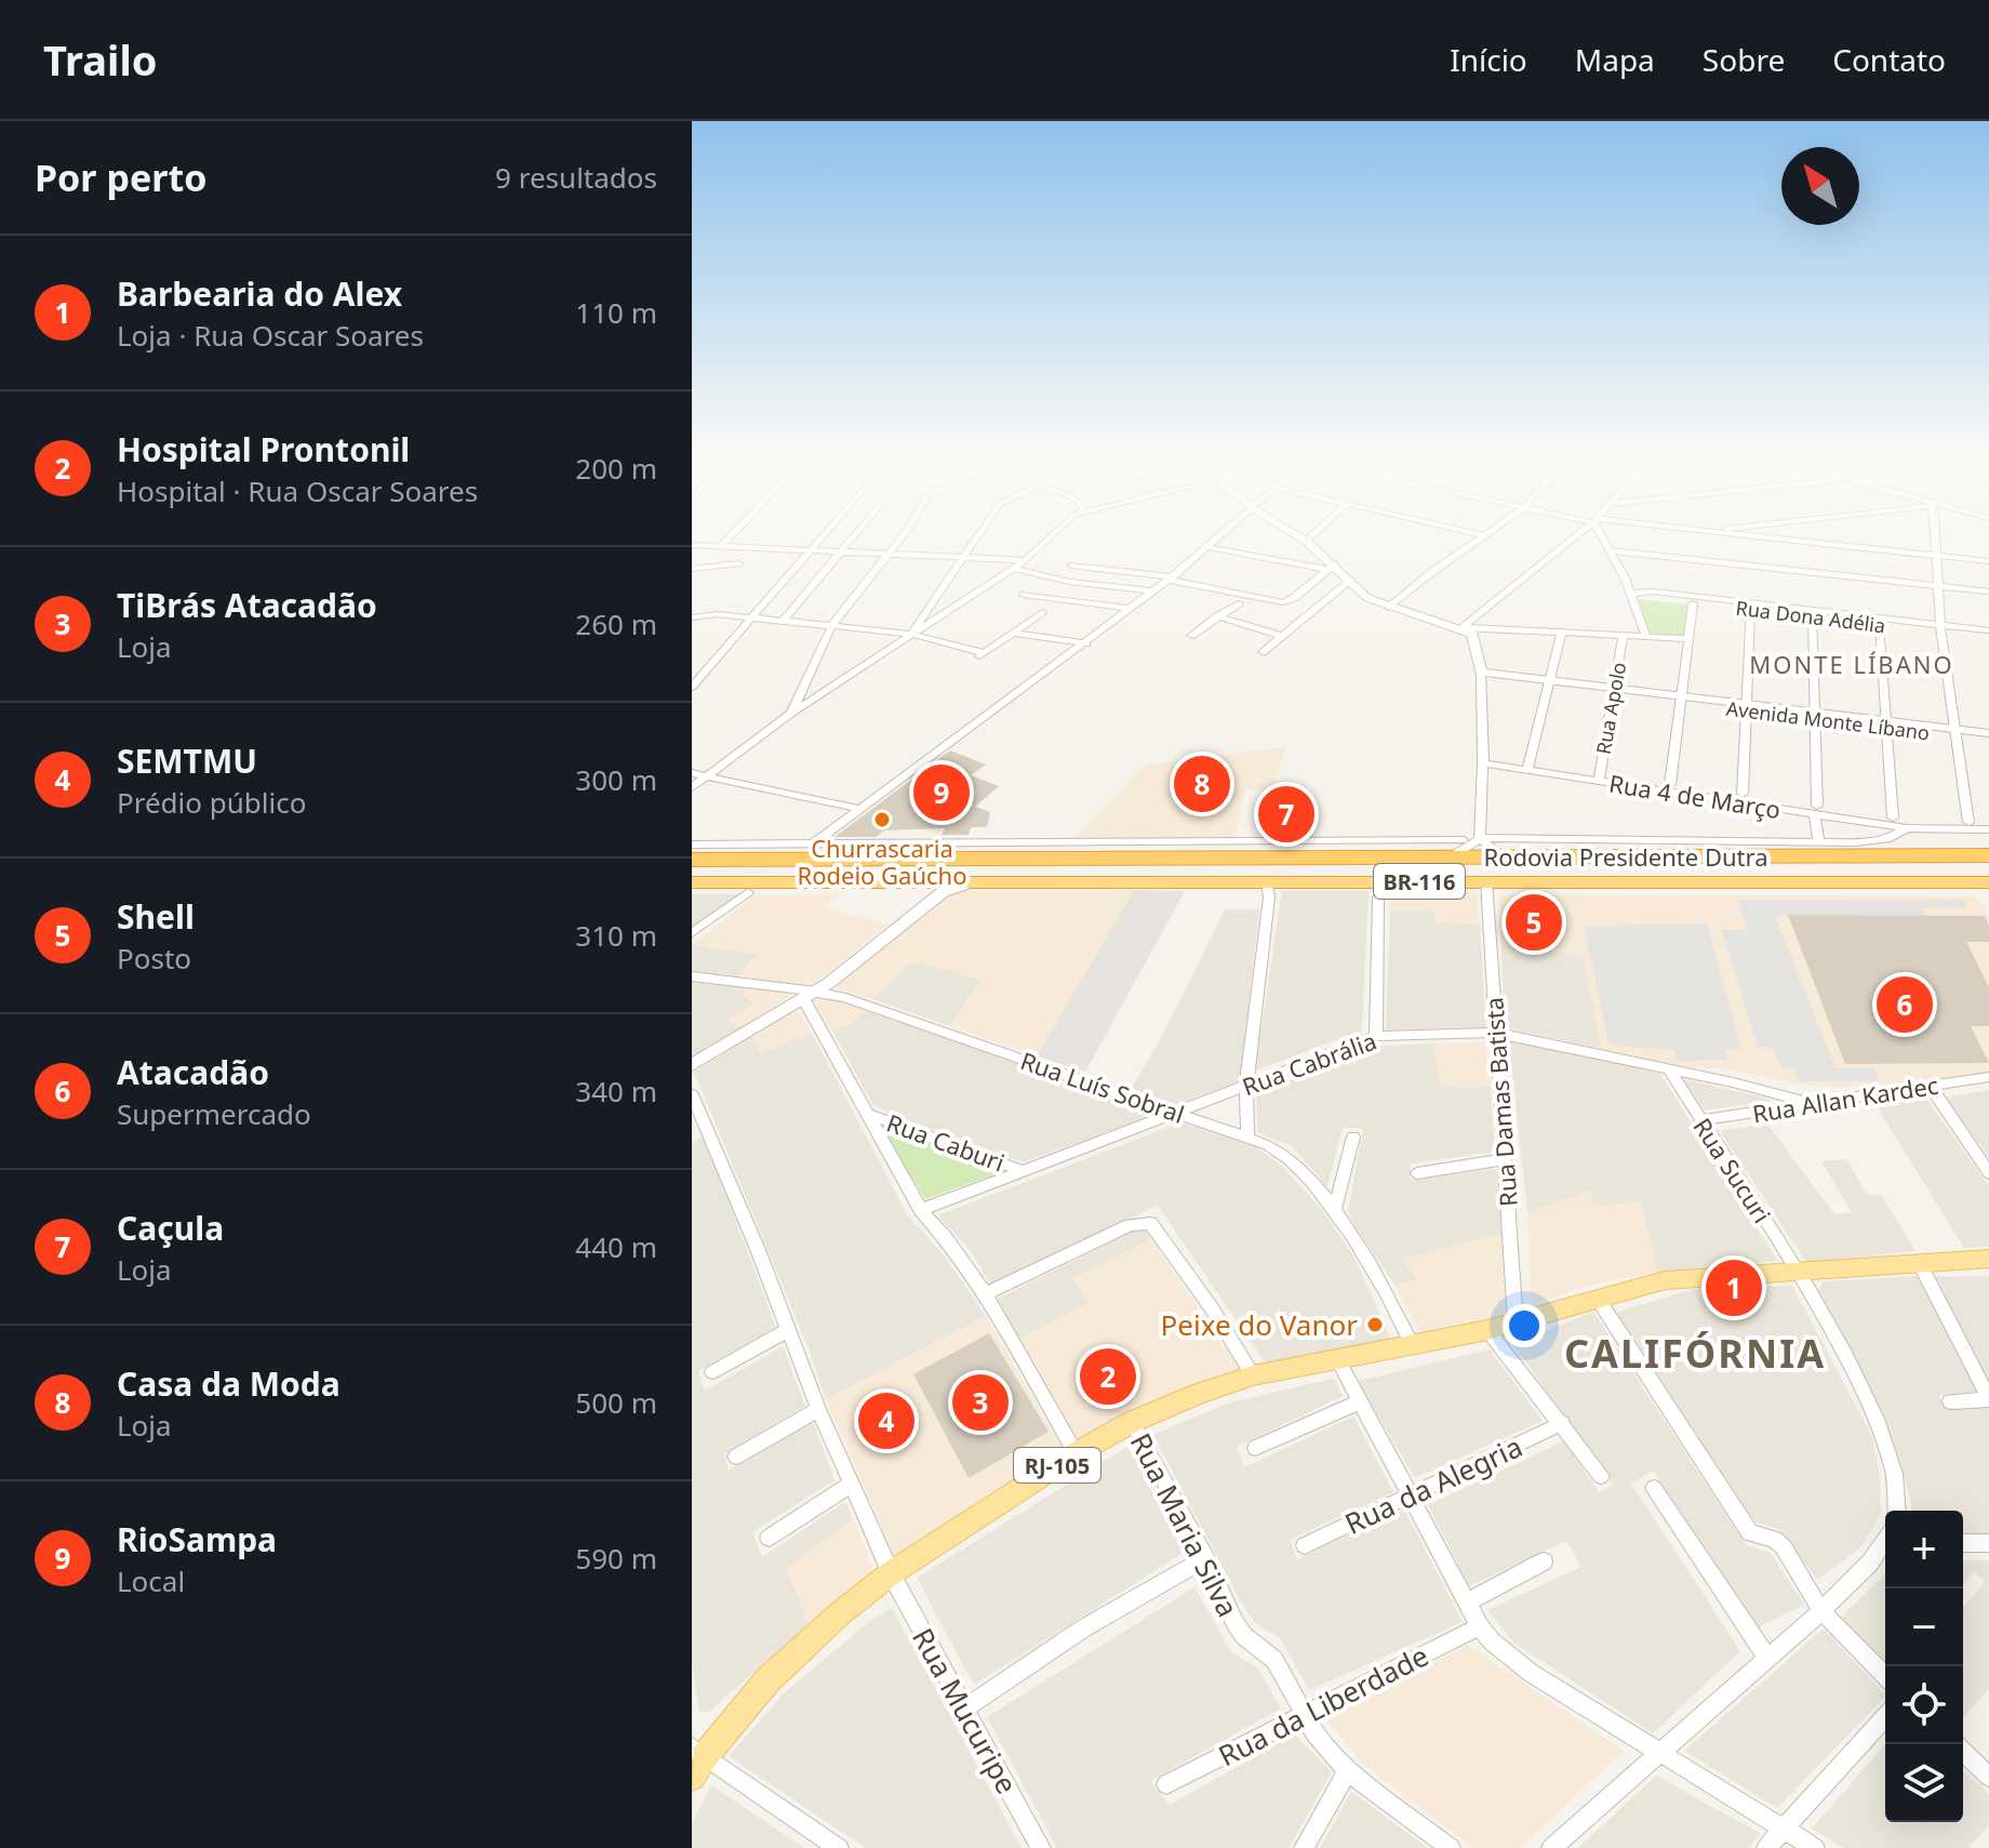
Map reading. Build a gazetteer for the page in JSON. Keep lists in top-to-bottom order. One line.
{"streets":{"highway":["Rodovia Presidente Dutra","BR-116"],"main road":["RJ-105"],"street":["Rua Dona Adélia","Rua Apolo","Avenida Monte Líbano","Rua 4 de Março","Rua Cabrália","Rua Luís Sobral","Rua Allan Kardec","Rua Damas Batista","Rua Caburi","Rua Sucuri","Rua da Alegria","Rua Maria Silva","Rua da Liberdade","Rua Mucuripe"]},"crossings":[["Rua Apolo","Avenida Monte Líbano"],["Rua Apolo","Rua 4 de Março"],["BR-116","Rua Damas Batista"],["Rua Cabrália","Rua Luís Sobral"],["Rua Cabrália","Rua Allan Kardec"],["Rua Cabrália","Rua Damas Batista"],["Rua Cabrália","Rua Caburi"],["Rua Cabrália","Rua Sucuri"],["Rua Luís Sobral","RJ-105"],["Rua Allan Kardec","Rua Sucuri"],["Rua Damas Batista","RJ-105"],["Rua Sucuri","RJ-105"],["RJ-105","Rua Maria Silva"],["RJ-105","Rua Mucuripe"],["Rua Maria Silva","Rua da Liberdade"]],"districts":["MONTE LÍBANO","CALIFÓRNIA"],"places":["Churrascaria Rodeio Gaúcho","Peixe do Vanor"],"north":"top left","page":{"header":"Trailo","nav":["Início","Mapa","Sobre","Contato"],"heading":["Por perto","9 resultados"],"list":[{"mark":"1","name":"Barbearia do Alex","note":"Loja · Rua Oscar Soares","value":"110 m"},{"mark":"2","name":"Hospital Prontonil","note":"Hospital · Rua Oscar Soares","value":"200 m"},{"mark":"3","name":"TiBrás Atacadão","note":"Loja","value":"260 m"},{"mark":"4","name":"SEMTMU","note":"Prédio público","value":"300 m"},{"mark":"5","name":"Shell","note":"Posto","value":"310 m"},{"mark":"6","name":"Atacadão","note":"Supermercado","value":"340 m"},{"mark":"7","name":"Caçula","note":"Loja","value":"440 m"},{"mark":"8","name":"Casa da Moda","note":"Loja","value":"500 m"},{"mark":"9","name":"RioSampa","note":"Local","value":"590 m"}],"pins":["8","9","7","5","6","1","2","3","4"],"map_buttons":["+","−"]}}
